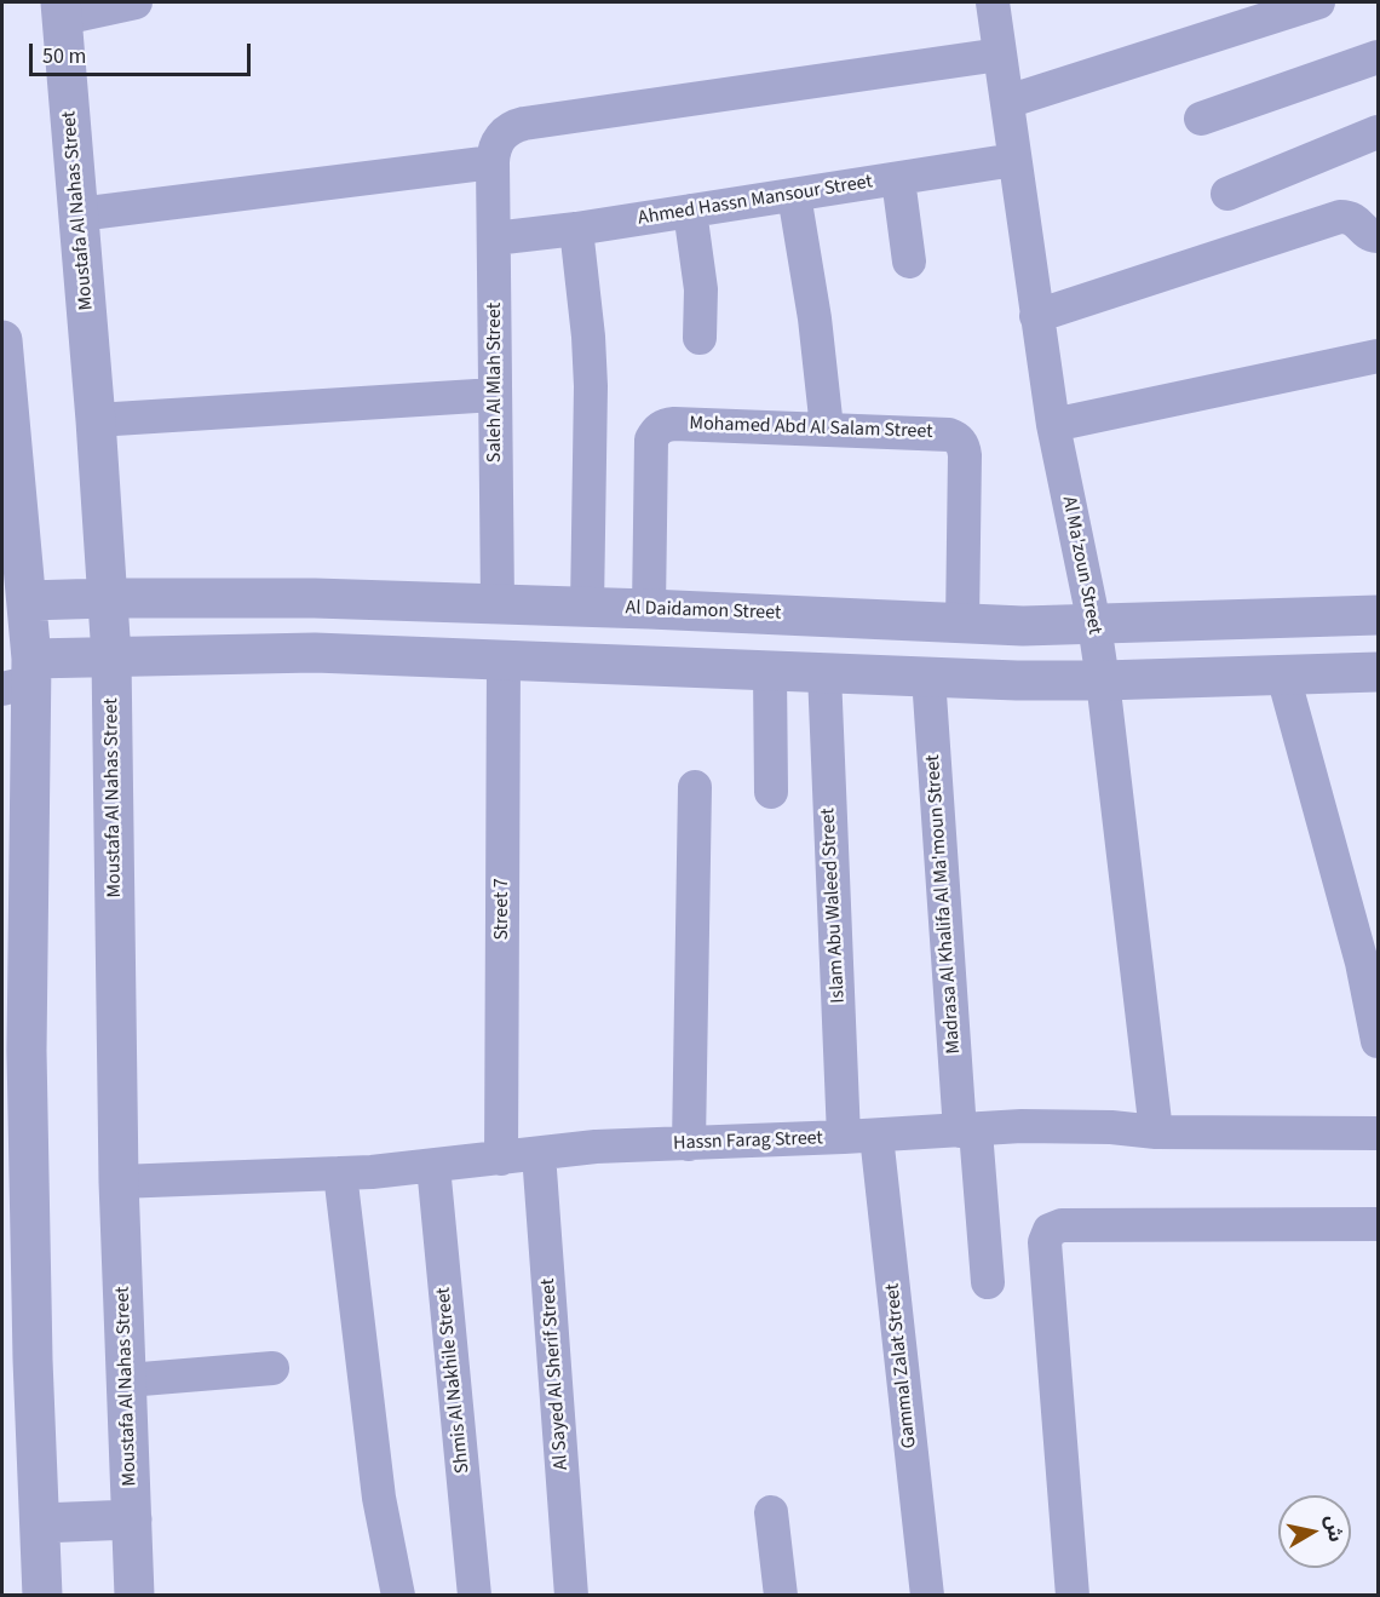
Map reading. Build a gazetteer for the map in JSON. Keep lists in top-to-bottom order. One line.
{"streets":{"street":["Ahmed Hassn Mansour Street","Moustafa Al Nahas Street","Saleh Al Mlah Street","Mohamed Abd Al Salam Street","Al Ma'zoun Street","Al Daidamon Street","Madrasa Al Khalifa Al Ma'moun Street","Islam Abu Waleed Street","Street 7","Hassn Farag Street","Gammal Zalat Street","Al Sayed Al Sherif Street","Shmis Al Nakhile Street"]},"crossings":[["Ahmed Hassn Mansour Street","Saleh Al Mlah Street"],["Ahmed Hassn Mansour Street","Al Ma'zoun Street"],["Moustafa Al Nahas Street","Al Daidamon Street"],["Moustafa Al Nahas Street","Hassn Farag Street"],["Saleh Al Mlah Street","Al Daidamon Street"],["Mohamed Abd Al Salam Street","Al Daidamon Street"],["Al Ma'zoun Street","Al Daidamon Street"],["Al Ma'zoun Street","Hassn Farag Street"],["Madrasa Al Khalifa Al Ma'moun Street","Hassn Farag Street"],["Islam Abu Waleed Street","Hassn Farag Street"],["Islam Abu Waleed Street","Gammal Zalat Street"],["Street 7","Hassn Farag Street"],["Hassn Farag Street","Gammal Zalat Street"],["Hassn Farag Street","Al Sayed Al Sherif Street"],["Hassn Farag Street","Shmis Al Nakhile Street"]],"scale_bar":"50 m","north":"right"}
